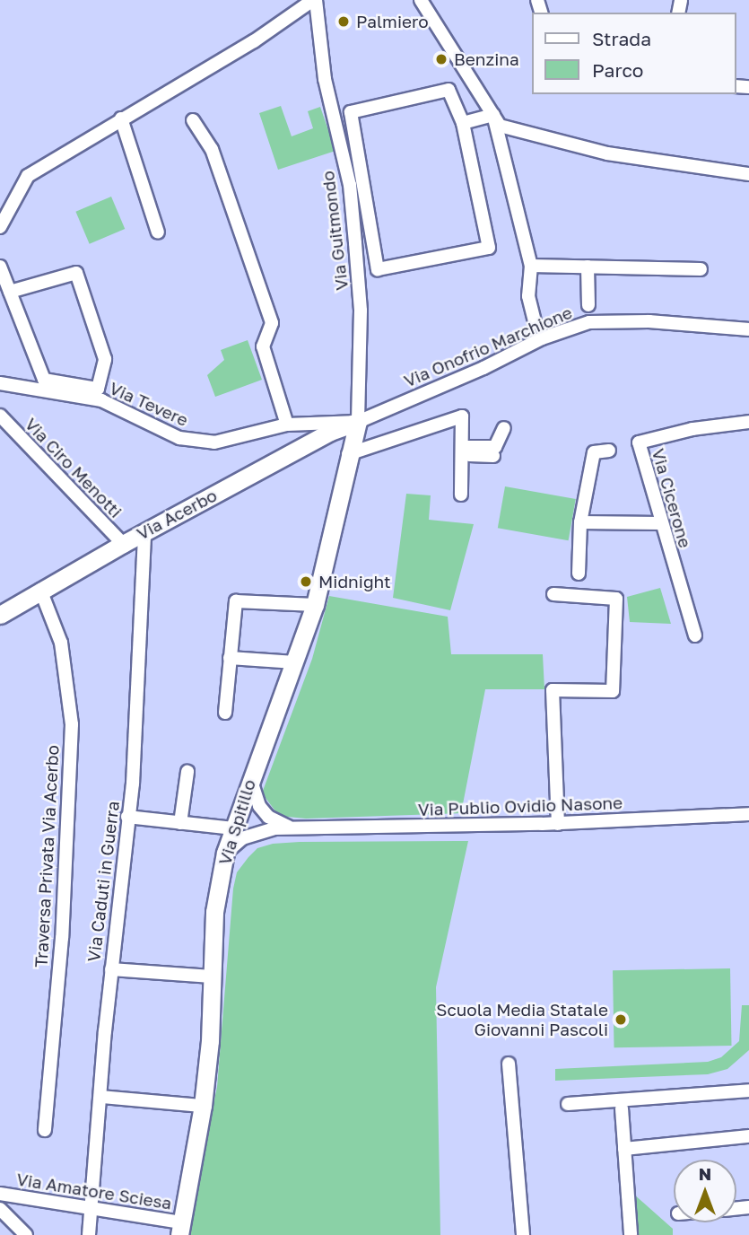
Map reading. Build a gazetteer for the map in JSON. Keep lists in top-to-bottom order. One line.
{"streets":{"street":["Via Guitmondo","Via Onofrio Marchione","Via Tevere","Via Ciro Menotti","Via Cicerone","Via Acerbo","Via Publio Ovidio Nasone","Via Spitillo","Traversa Privata Via Acerbo","Via Caduti in Guerra","Via Amatore Sciesa"]},"crossings":[["Via Guitmondo","Via Onofrio Marchione"],["Via Guitmondo","Via Tevere"],["Via Guitmondo","Via Acerbo"],["Via Guitmondo","Via Spitillo"],["Via Onofrio Marchione","Via Tevere"],["Via Onofrio Marchione","Via Acerbo"],["Via Onofrio Marchione","Via Spitillo"],["Via Tevere","Via Acerbo"],["Via Tevere","Via Spitillo"],["Via Ciro Menotti","Via Acerbo"],["Via Acerbo","Via Spitillo"],["Via Acerbo","Traversa Privata Via Acerbo"],["Via Acerbo","Via Caduti in Guerra"],["Via Publio Ovidio Nasone","Via Spitillo"],["Via Spitillo","Via Amatore Sciesa"],["Via Caduti in Guerra","Via Amatore Sciesa"]],"places":["Palmiero","Benzina","Midnight","Scuola Media Statale Giovanni Pascoli"],"legend":["Strada","Parco"],"north":"top"}
